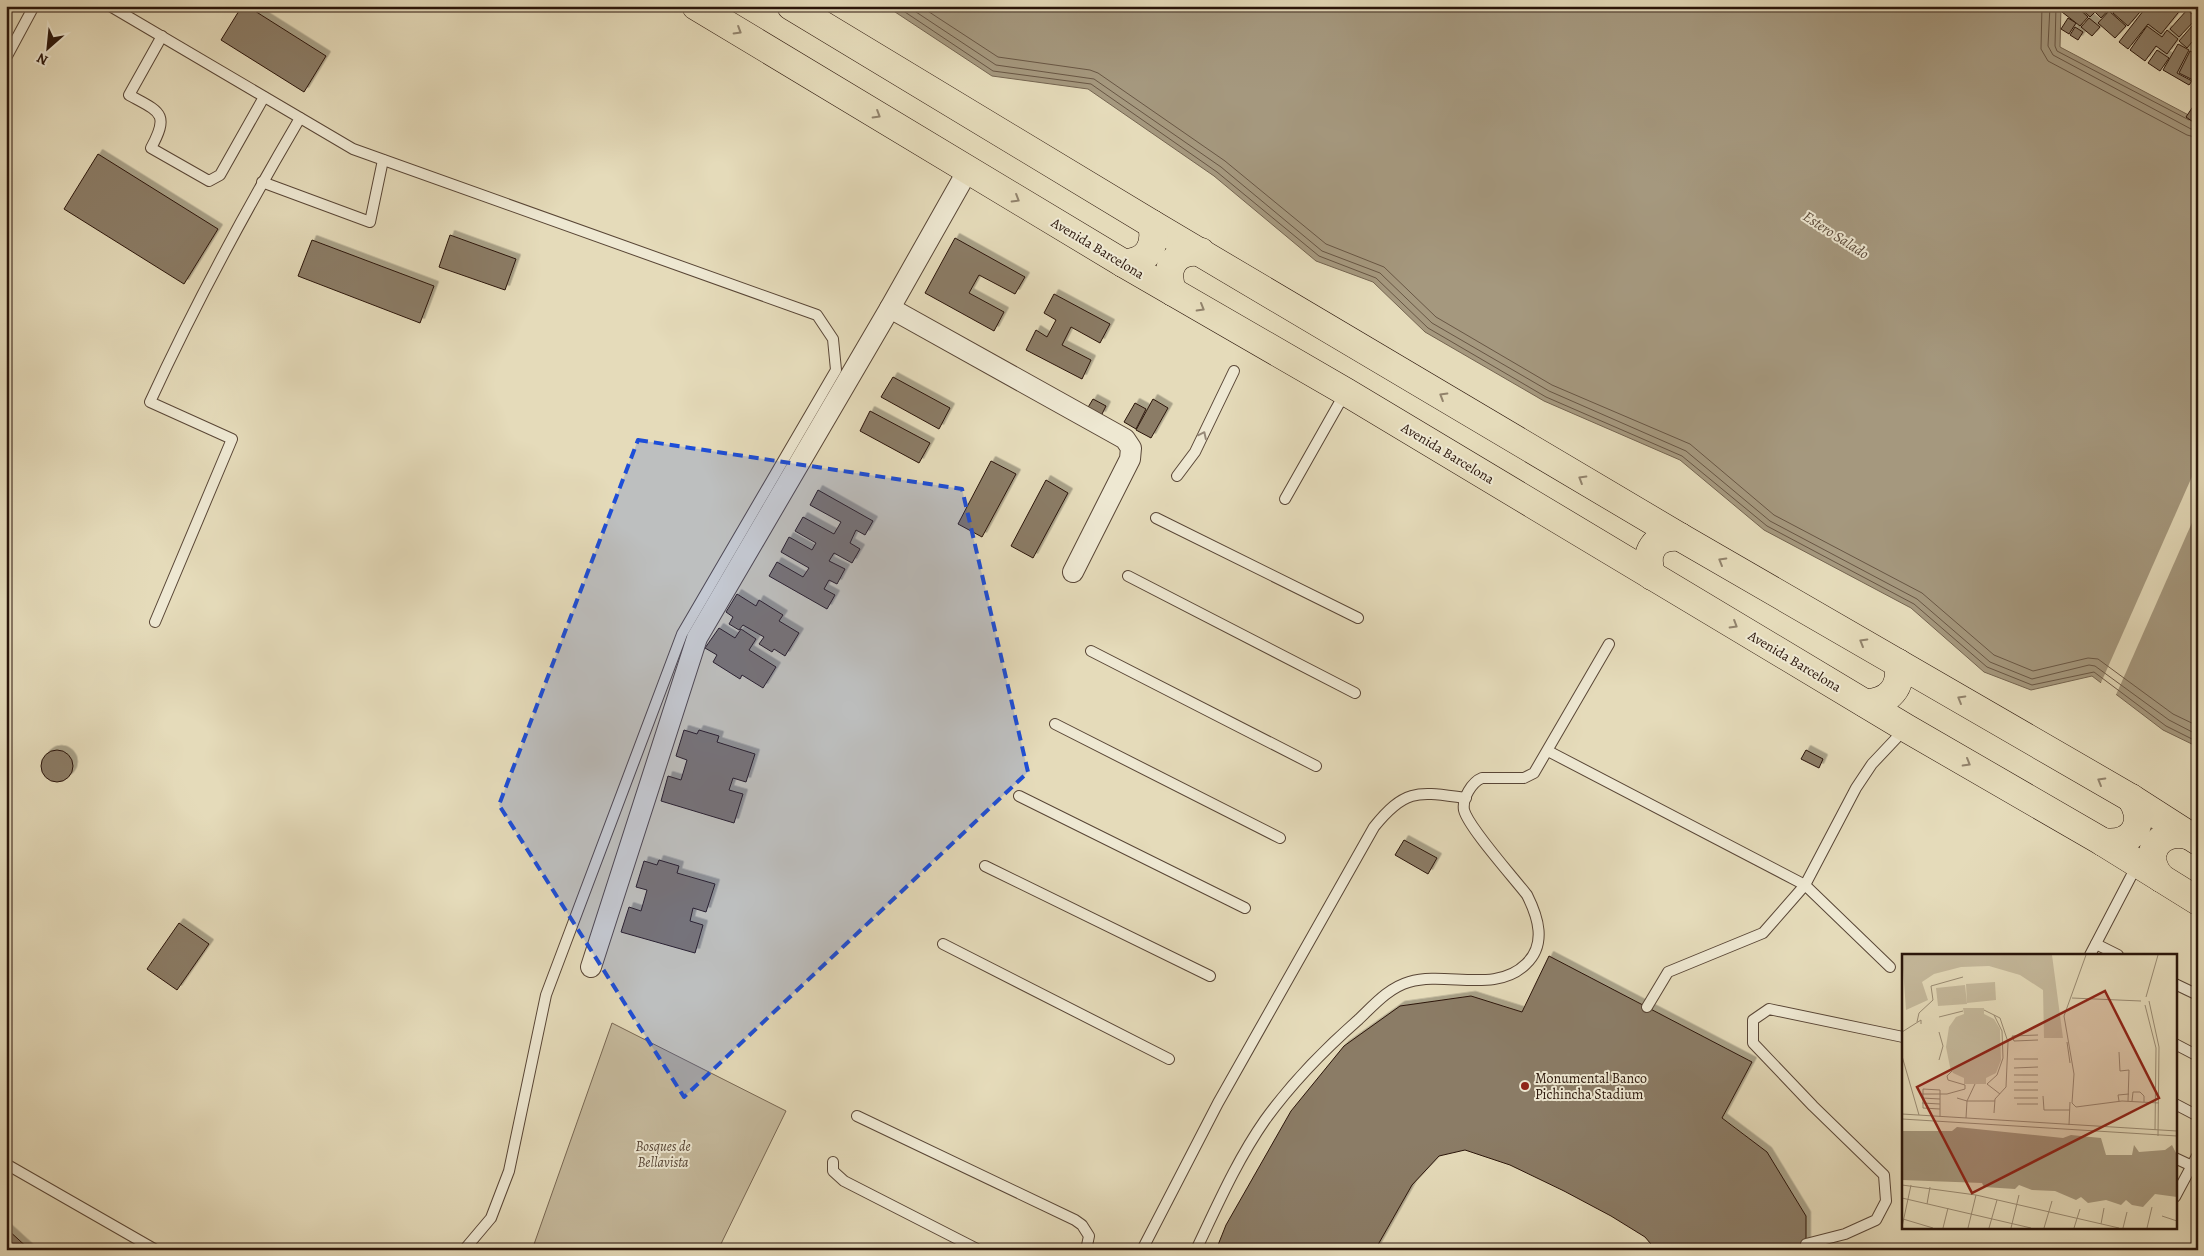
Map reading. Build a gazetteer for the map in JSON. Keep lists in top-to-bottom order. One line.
{"streets":{"main road":["Avenida Barcelona"]},"water":["Estero Salado"],"parks":["Bosques de Bellavista"],"places":["Monumental Banco Pichincha Stadium"],"north":"bottom left"}
